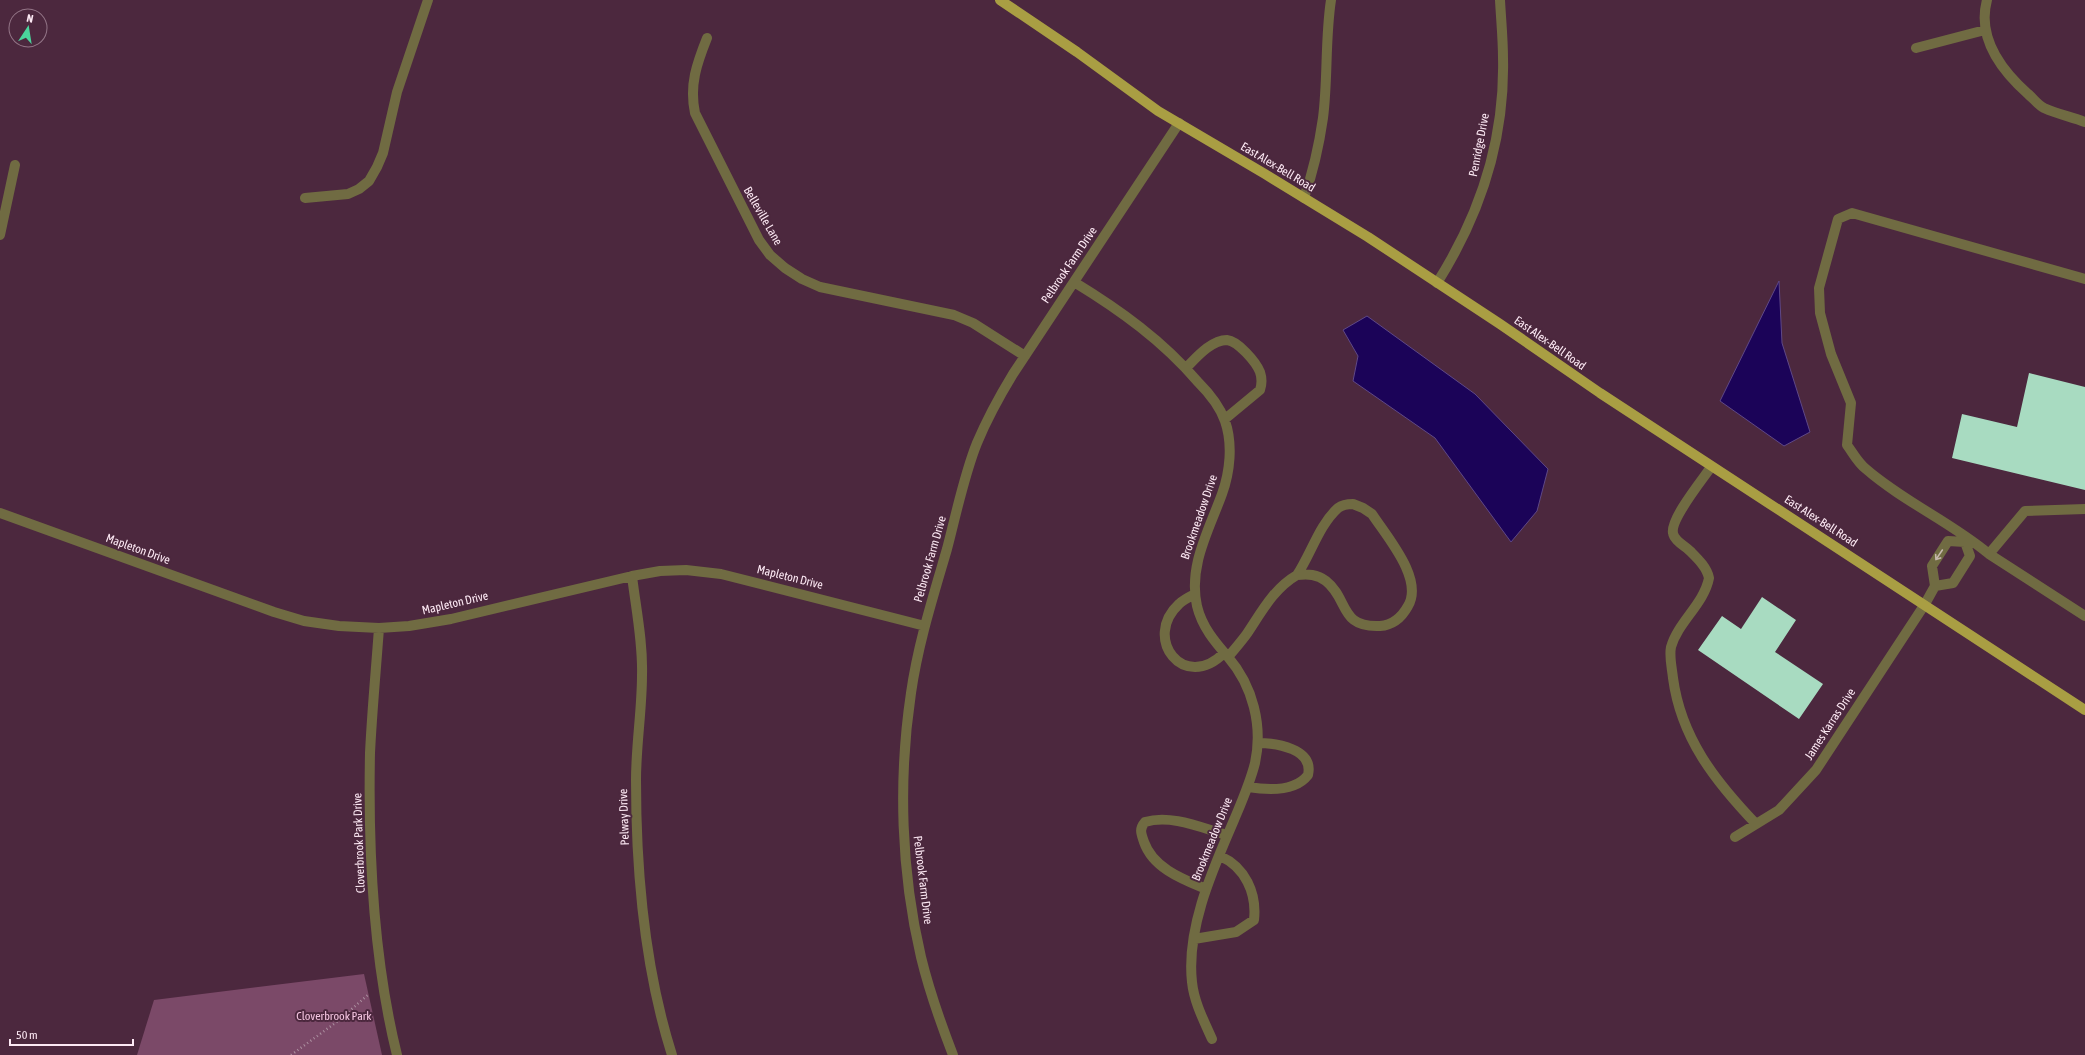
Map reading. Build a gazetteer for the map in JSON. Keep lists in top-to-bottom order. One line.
{"streets":{"main road":["East Alex-Bell Road"],"street":["Penridge Drive","Belleville Lane","Pelbrook Farm Drive","Brookmeadow Drive","Mapleton Drive","James Karras Drive","Pelway Drive","Cloverbrook Park Drive"]},"crossings":[["Penridge Drive","East Alex-Bell Road"],["East Alex-Bell Road","Pelbrook Farm Drive"],["East Alex-Bell Road","James Karras Drive"],["Belleville Lane","Pelbrook Farm Drive"],["Pelbrook Farm Drive","Brookmeadow Drive"],["Pelbrook Farm Drive","Mapleton Drive"],["Mapleton Drive","Pelway Drive"],["Mapleton Drive","Cloverbrook Park Drive"]],"parks":["Cloverbrook Park"],"scale_bar":"50 m","north":"top"}
